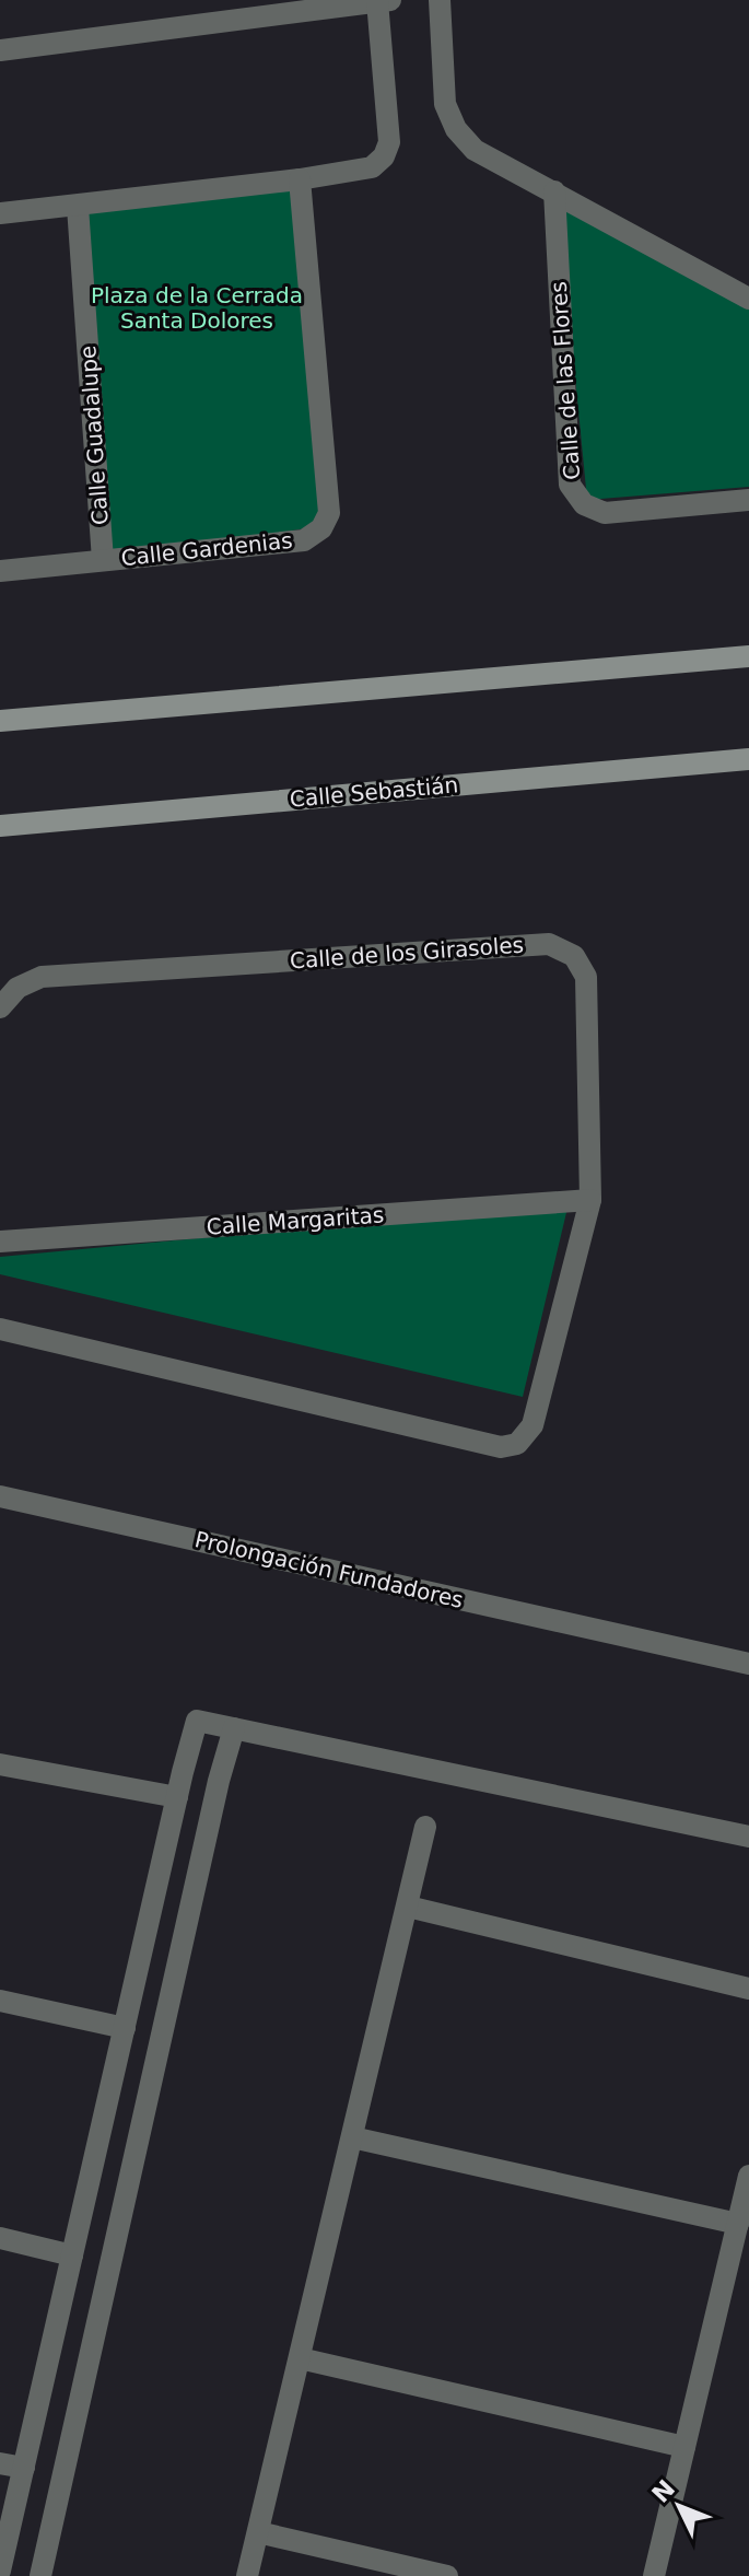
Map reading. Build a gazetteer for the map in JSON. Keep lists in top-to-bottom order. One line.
{"streets":{"main road":["Calle Sebastián"],"street":["Calle de las Flores","Calle Guadalupe","Calle Gardenias","Calle de los Girasoles","Calle Margaritas","Prolongación Fundadores"]},"crossings":[["Calle Guadalupe","Calle Gardenias"],["Calle de los Girasoles","Calle Margaritas"]],"parks":["Plaza de la Cerrada Santa Dolores"],"north":"top left"}
